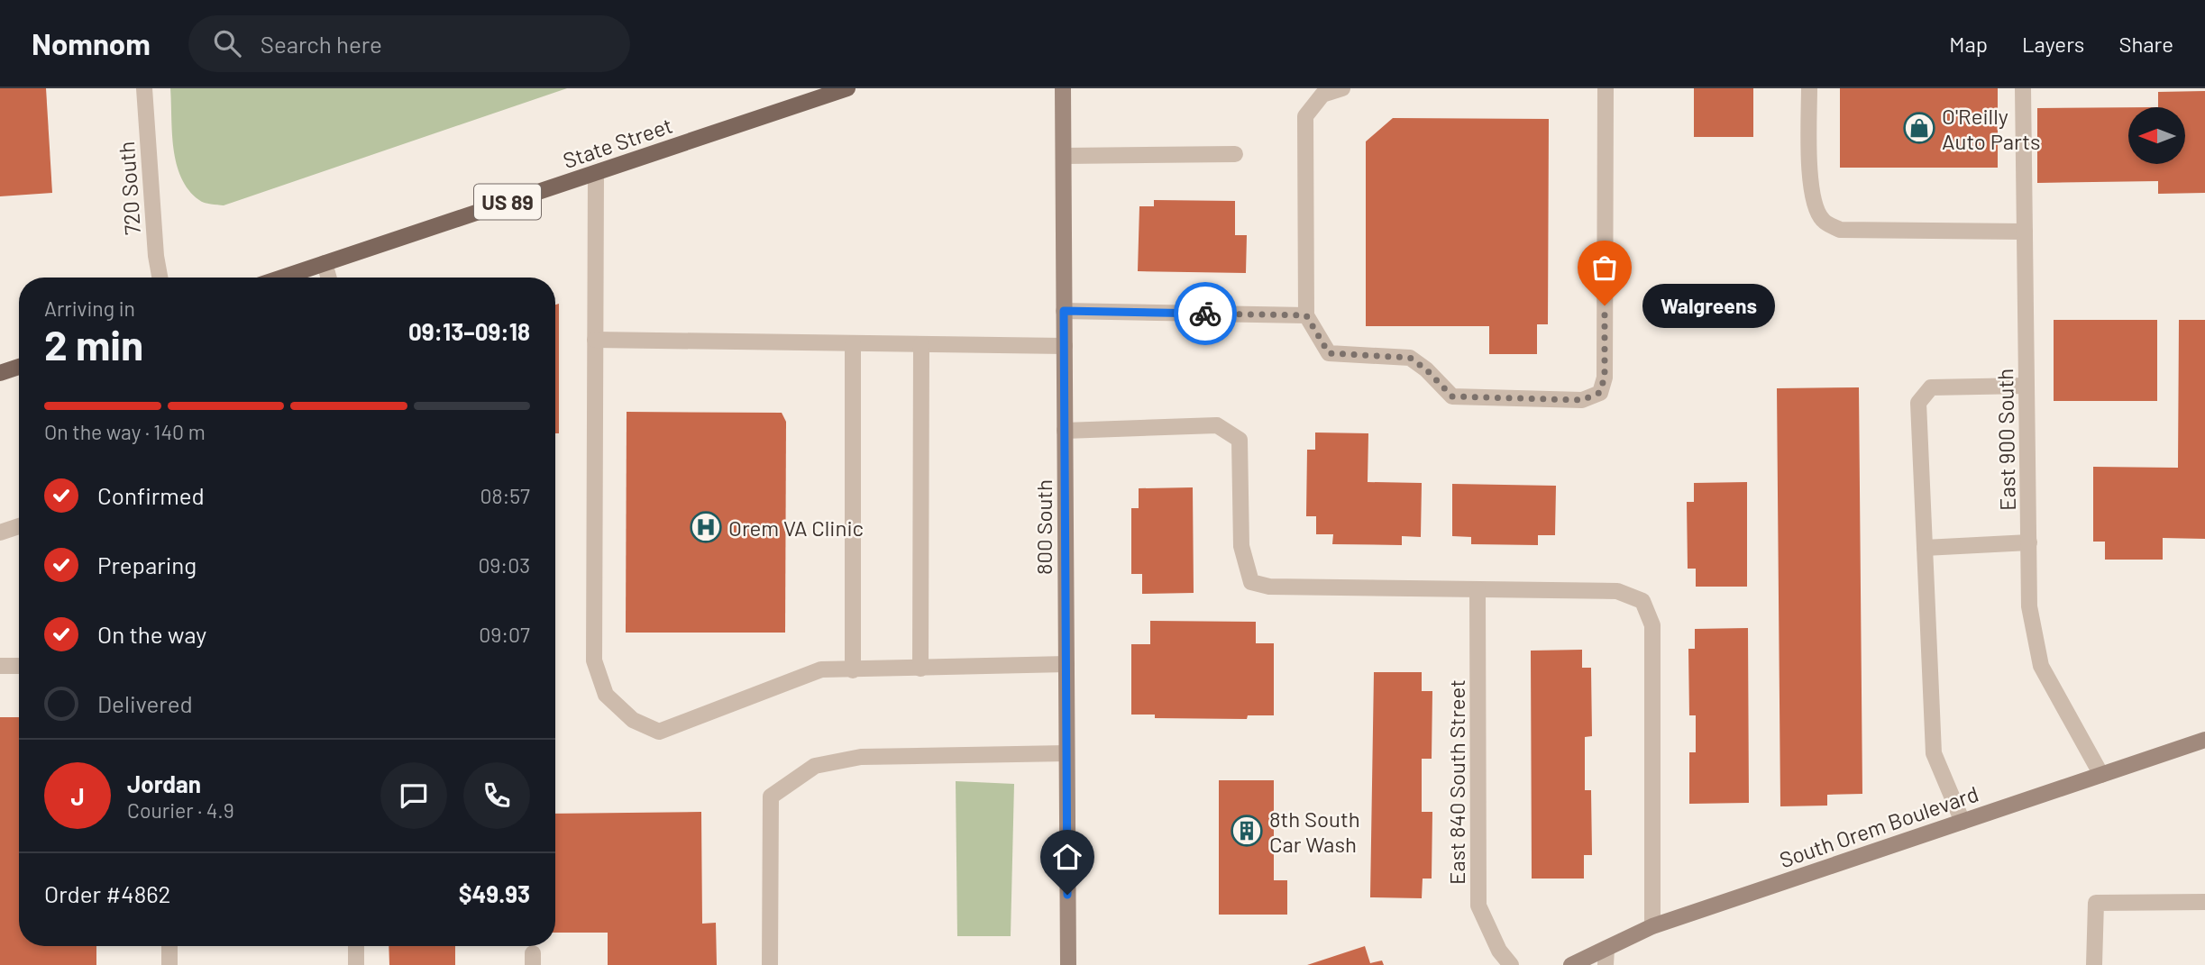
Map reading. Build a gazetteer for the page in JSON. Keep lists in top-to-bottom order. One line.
{"streets":{"main road":["State Street","US 89","800 South","South Orem Boulevard"],"street":["720 South","East 900 South","East 840 South Street"]},"crossings":[["East 900 South","South Orem Boulevard"]],"places":{"shop":["O'Reilly Auto Parts"],"other":["Walgreens"],"hospital":["Orem VA Clinic"],"building":["8th South Car Wash"]},"north":"left","page":{"header":"Nomnom","search":"Search here","nav":["Map","Layers","Share"],"heading":["2 min","Arriving in","09:13–09:18"],"panel":["Jordan","Courier · 4.9","Order #4862","$49.93"],"bubble":"Walgreens","bar":"On the way · 140 m","list":[["Confirmed","08:57"],["Preparing","09:03"],["On the way","09:07"],"Delivered"],"round":"J"}}
